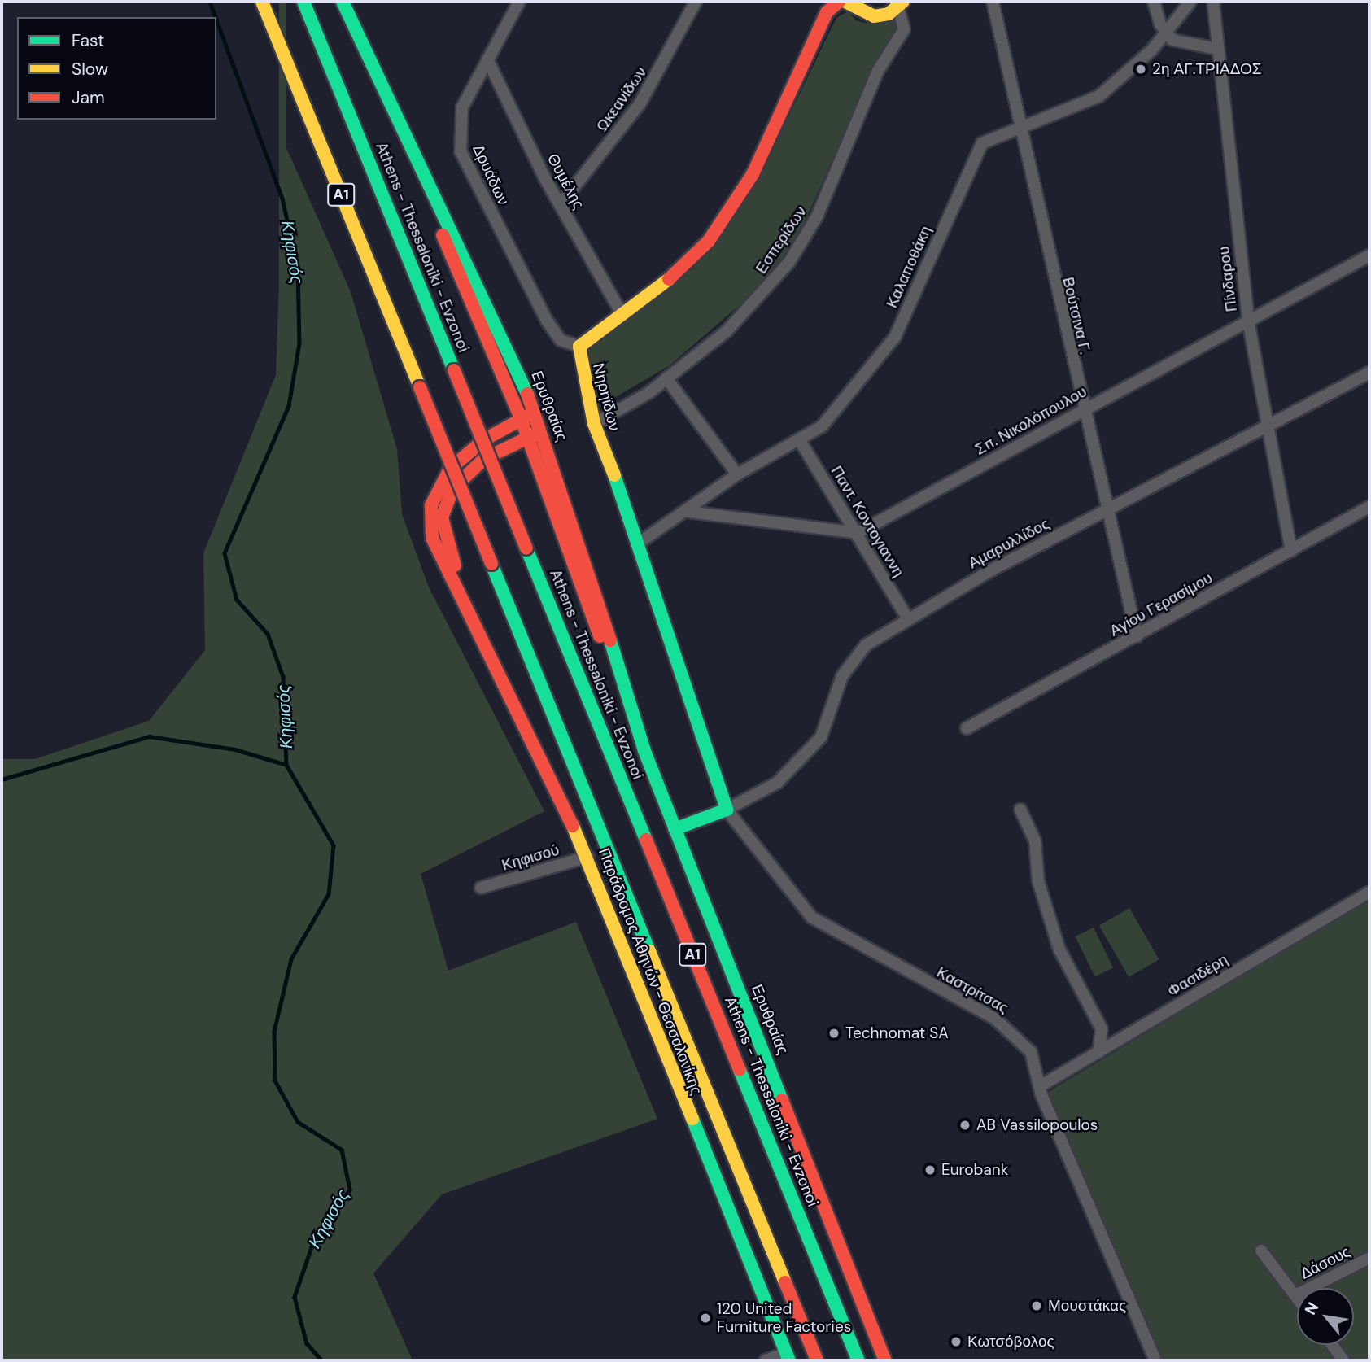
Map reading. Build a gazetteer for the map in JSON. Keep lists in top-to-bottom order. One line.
{"streets":{"main road":["Α1","Athens - Thessaloniki - Evzonoi","Νηρηϊδων","Ερυθραίας","Παράδρομος Αθηνών - Θεσσαλονίκης"],"street":["Ωκεανίδων","Δρυάδων","Θυμέλης","Εσπερίδων","Καλαποθάκη","Πίνδαρου","Βούτσινα Γ.","Σπ. Νικολόπουλου","Παντ. Κοντογιαννη","Αμαρυλλίδος","Αγίου Γερασίμου","Κηφισού","Φασιδέρη","Καστρίτσας","Δάσους"]},"crossings":[["Ωκεανίδων","Θυμέλης"],["Δρυάδων","Θυμέλης"],["Δρυάδων","Νηρηϊδων"],["Θυμέλης","Νηρηϊδων"],["Εσπερίδων","Νηρηϊδων"],["Καλαποθάκη","Βούτσινα Γ."],["Καλαποθάκη","Νηρηϊδων"],["Καλαποθάκη","Παντ. Κοντογιαννη"],["Πίνδαρου","Σπ. Νικολόπουλου"],["Πίνδαρου","Αμαρυλλίδος"],["Πίνδαρου","Αγίου Γερασίμου"],["Βούτσινα Γ.","Σπ. Νικολόπουλου"],["Βούτσινα Γ.","Αμαρυλλίδος"],["Βούτσινα Γ.","Αγίου Γερασίμου"],["Νηρηϊδων","Αμαρυλλίδος"],["Νηρηϊδων","Καστρίτσας"],["Ερυθραίας","Παράδρομος Αθηνών - Θεσσαλονίκης"],["Σπ. Νικολόπουλου","Παντ. Κοντογιαννη"],["Παντ. Κοντογιαννη","Αμαρυλλίδος"],["Αμαρυλλίδος","Καστρίτσας"],["Κηφισού","Παράδρομος Αθηνών - Θεσσαλονίκης"],["Φασιδέρη","Καστρίτσας"]],"water":["Κηφισός"],"places":["2η ΑΓ.ΤΡΙΑΔΟΣ","Technomat SA","AB Vassilopoulos","Eurobank","Μουστάκας","120 United Furniture Factories","Κωτσόβολος"],"legend":["Fast","Slow","Jam"],"north":"top left"}
